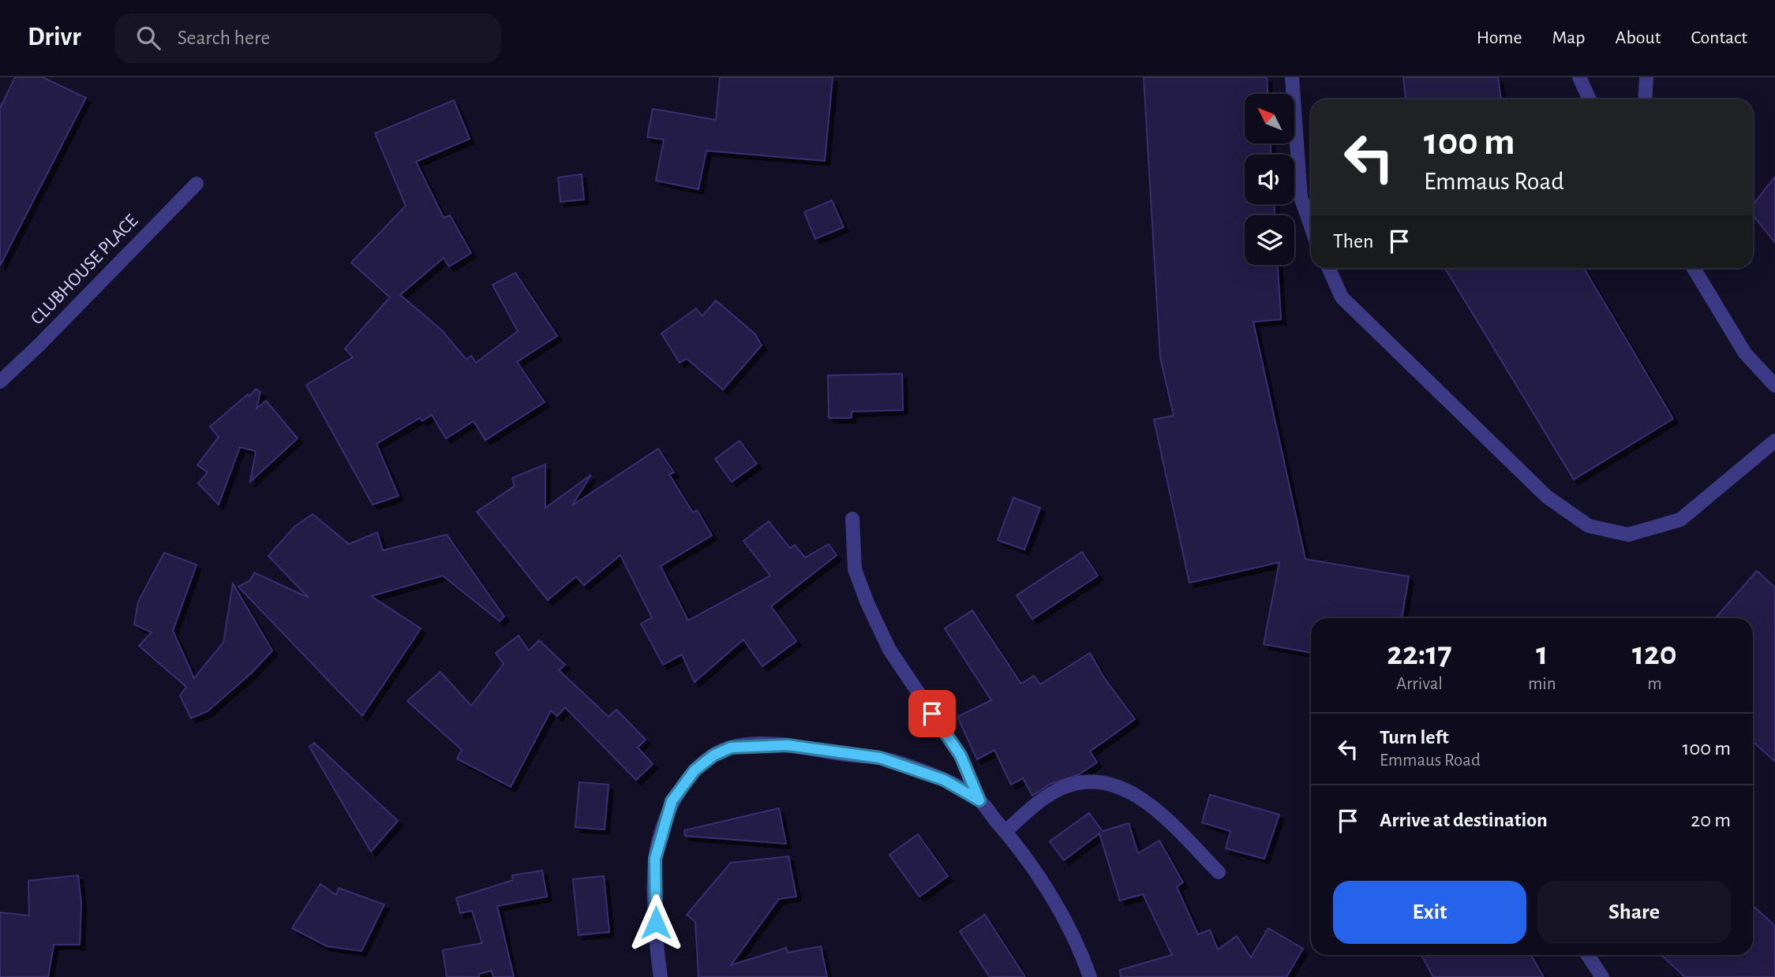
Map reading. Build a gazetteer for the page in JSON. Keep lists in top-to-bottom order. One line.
{"streets":{"street":["CLUBHOUSE PLACE"]},"north":"top left","page":{"header":"Drivr","search":"Search here","nav":["Home","Map","About","Contact"],"turn":["100 m","Emmaus Road"],"then":"Then","eta":["22:17","Arrival","1","min","120","m"],"list":[{"name":"Turn left","note":"Emmaus Road","value":"100 m"},{"name":"Arrive at destination","value":"20 m"}],"buttons":["Exit","Share"]}}
